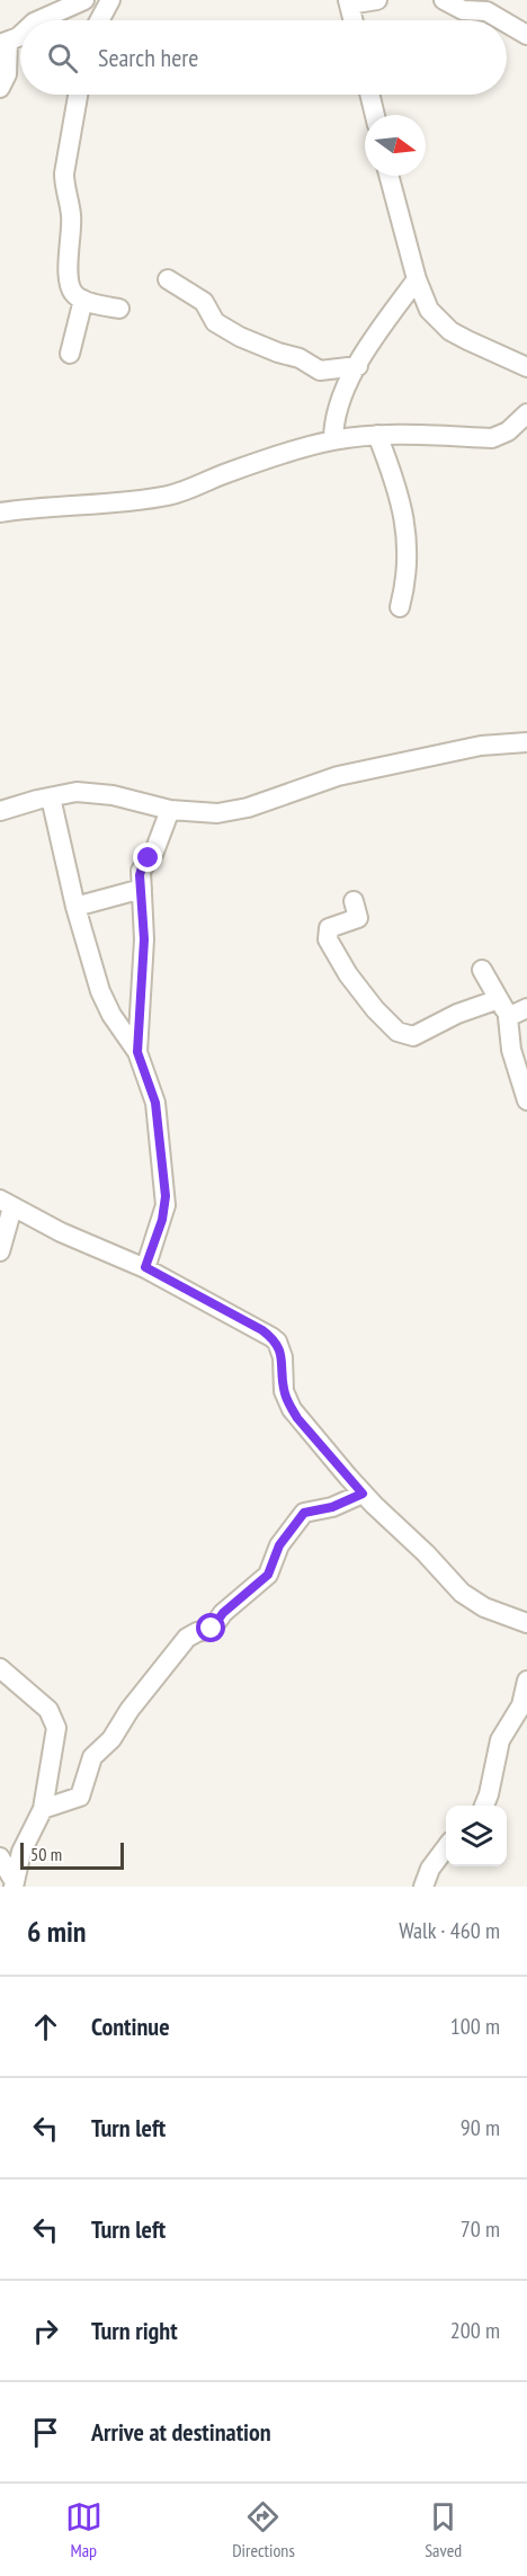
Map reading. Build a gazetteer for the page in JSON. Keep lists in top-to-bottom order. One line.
{"scale_bar":"50 m","north":"right","page":{"search":"Search here","scale":"50 m","heading":["6 min","Walk · 460 m"],"list":[["Continue","100 m"],["Turn left","90 m"],["Turn left","70 m"],["Turn right","200 m"],"Arrive at destination"],"nav":["Map","Directions","Saved"]}}
